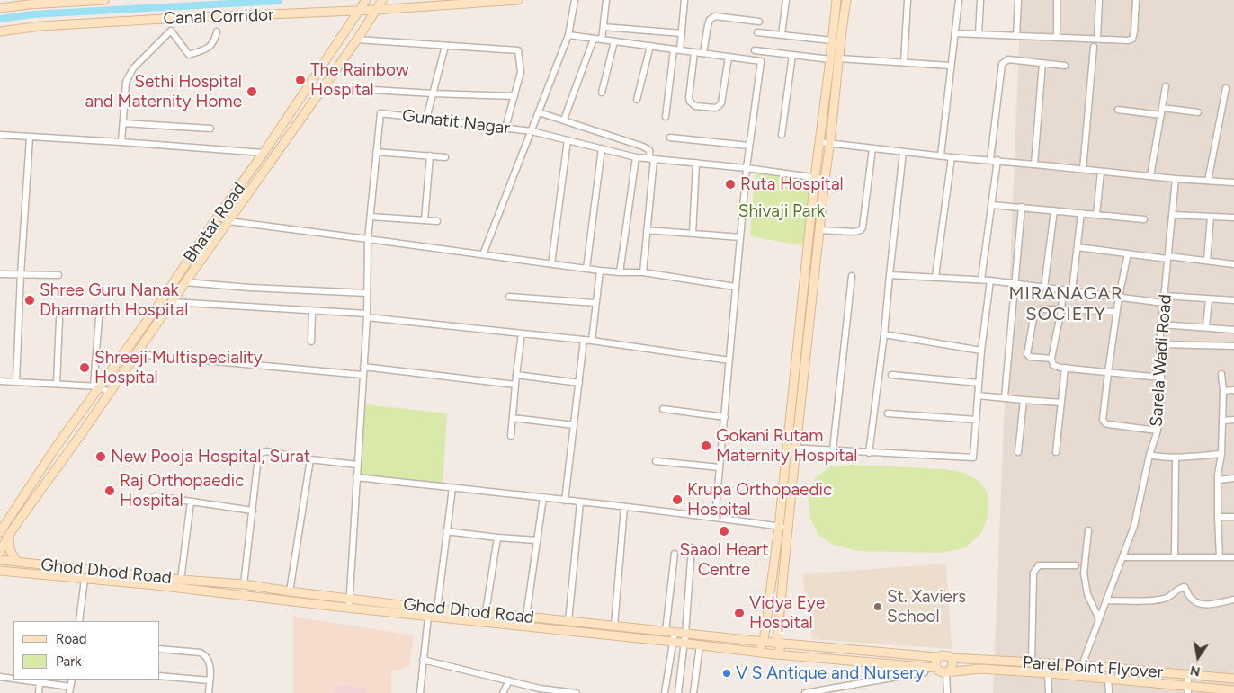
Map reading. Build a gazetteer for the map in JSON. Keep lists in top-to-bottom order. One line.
{"streets":{"main road":["Canal Corridor","Bhatar Road","Ghod Dhod Road","Parel Point Flyover"],"street":["Gunatit Nagar","Sarela Wadi Road"]},"crossings":[["Canal Corridor","Bhatar Road"],["Sarela Wadi Road","Parel Point Flyover"],["Ghod Dhod Road","Parel Point Flyover"]],"districts":["MIRANAGAR SOCIETY"],"parks":["Shivaji Park"],"places":["The Rainbow Hospital","Sethi Hospital and Maternity Home","Ruta Hospital","Shree Guru Nanak Dharmarth Hospital","Shreeji Multispeciality Hospital","Gokani Rutam Maternity Hospital","New Pooja Hospital, Surat","Raj Orthopaedic Hospital","Krupa Orthopaedic Hospital","Saaol Heart Centre","St. Xaviers School","Vidya Eye Hospital","V S Antique and Nursery"],"legend":["Road","Park"],"north":"bottom"}
